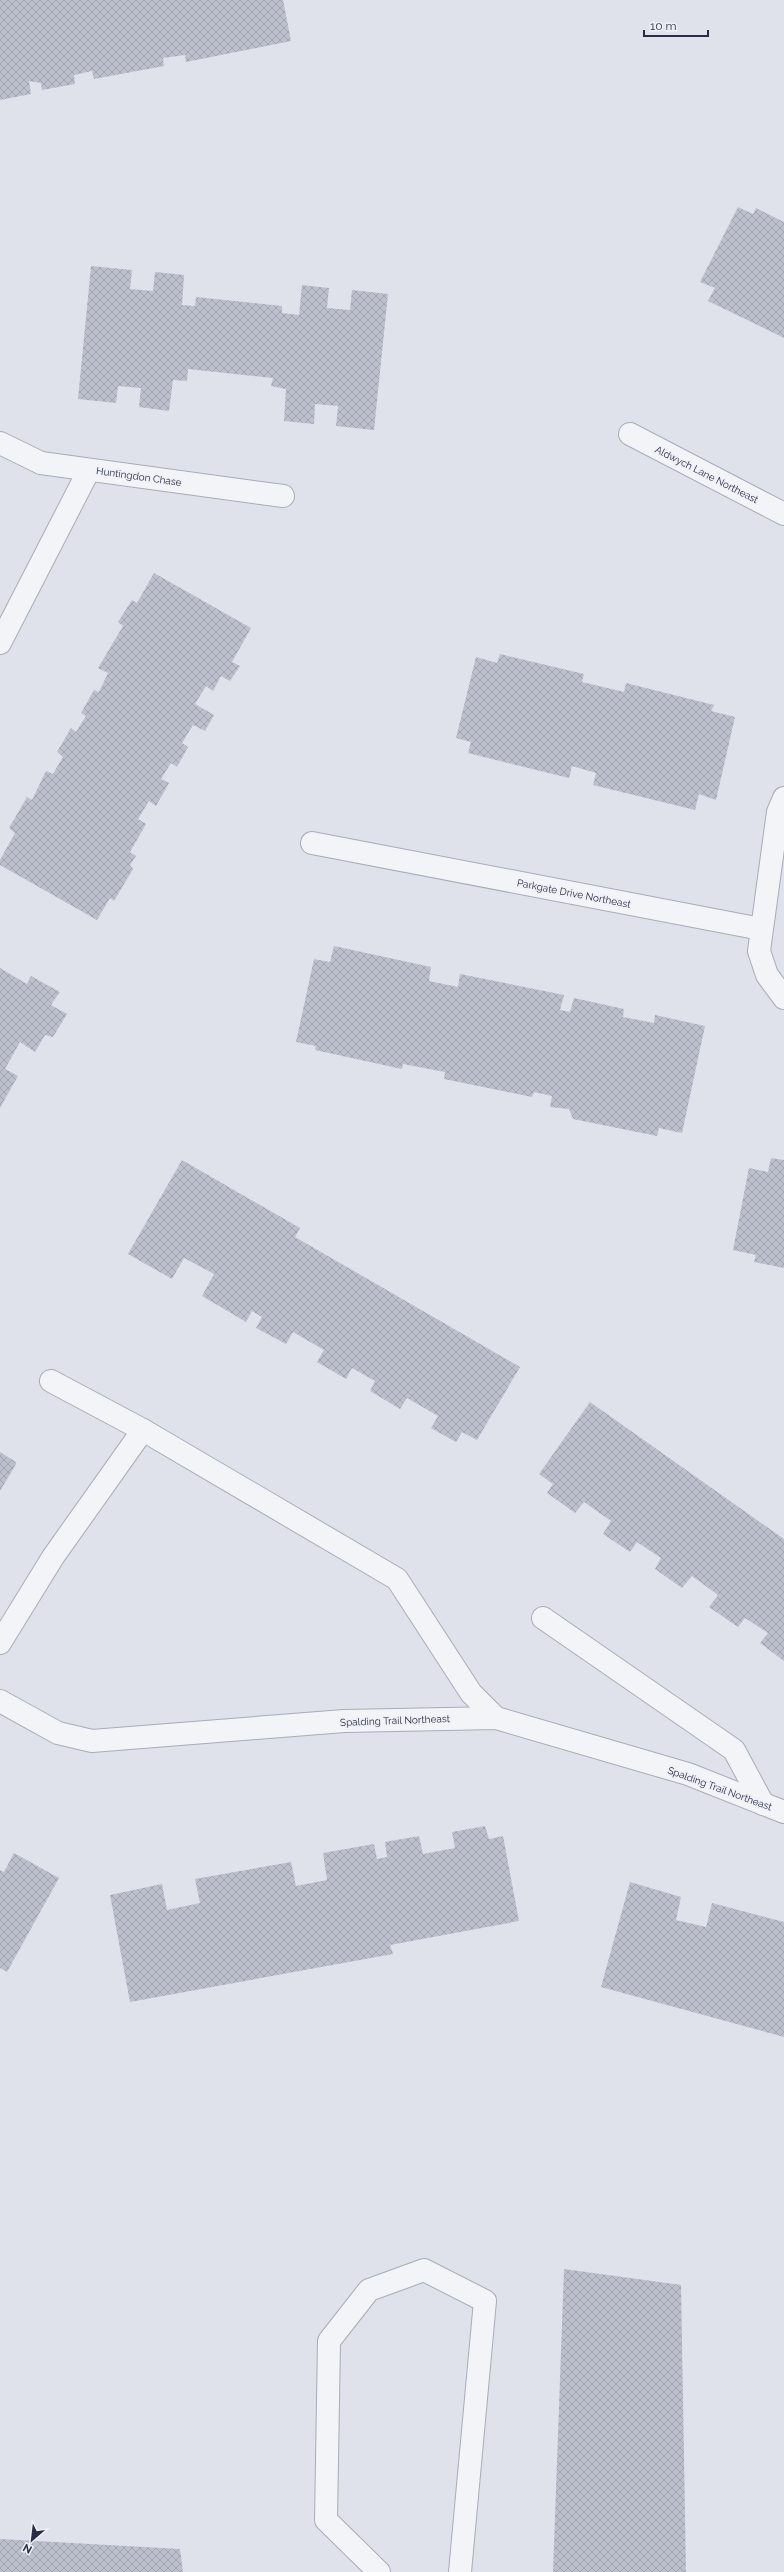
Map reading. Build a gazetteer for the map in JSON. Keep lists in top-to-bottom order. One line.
{"streets":{"street":["Aldwych Lane Northeast","Huntingdon Chase","Parkgate Drive Northeast","Spalding Trail Northeast"]},"scale_bar":"10 m","north":"bottom left"}
